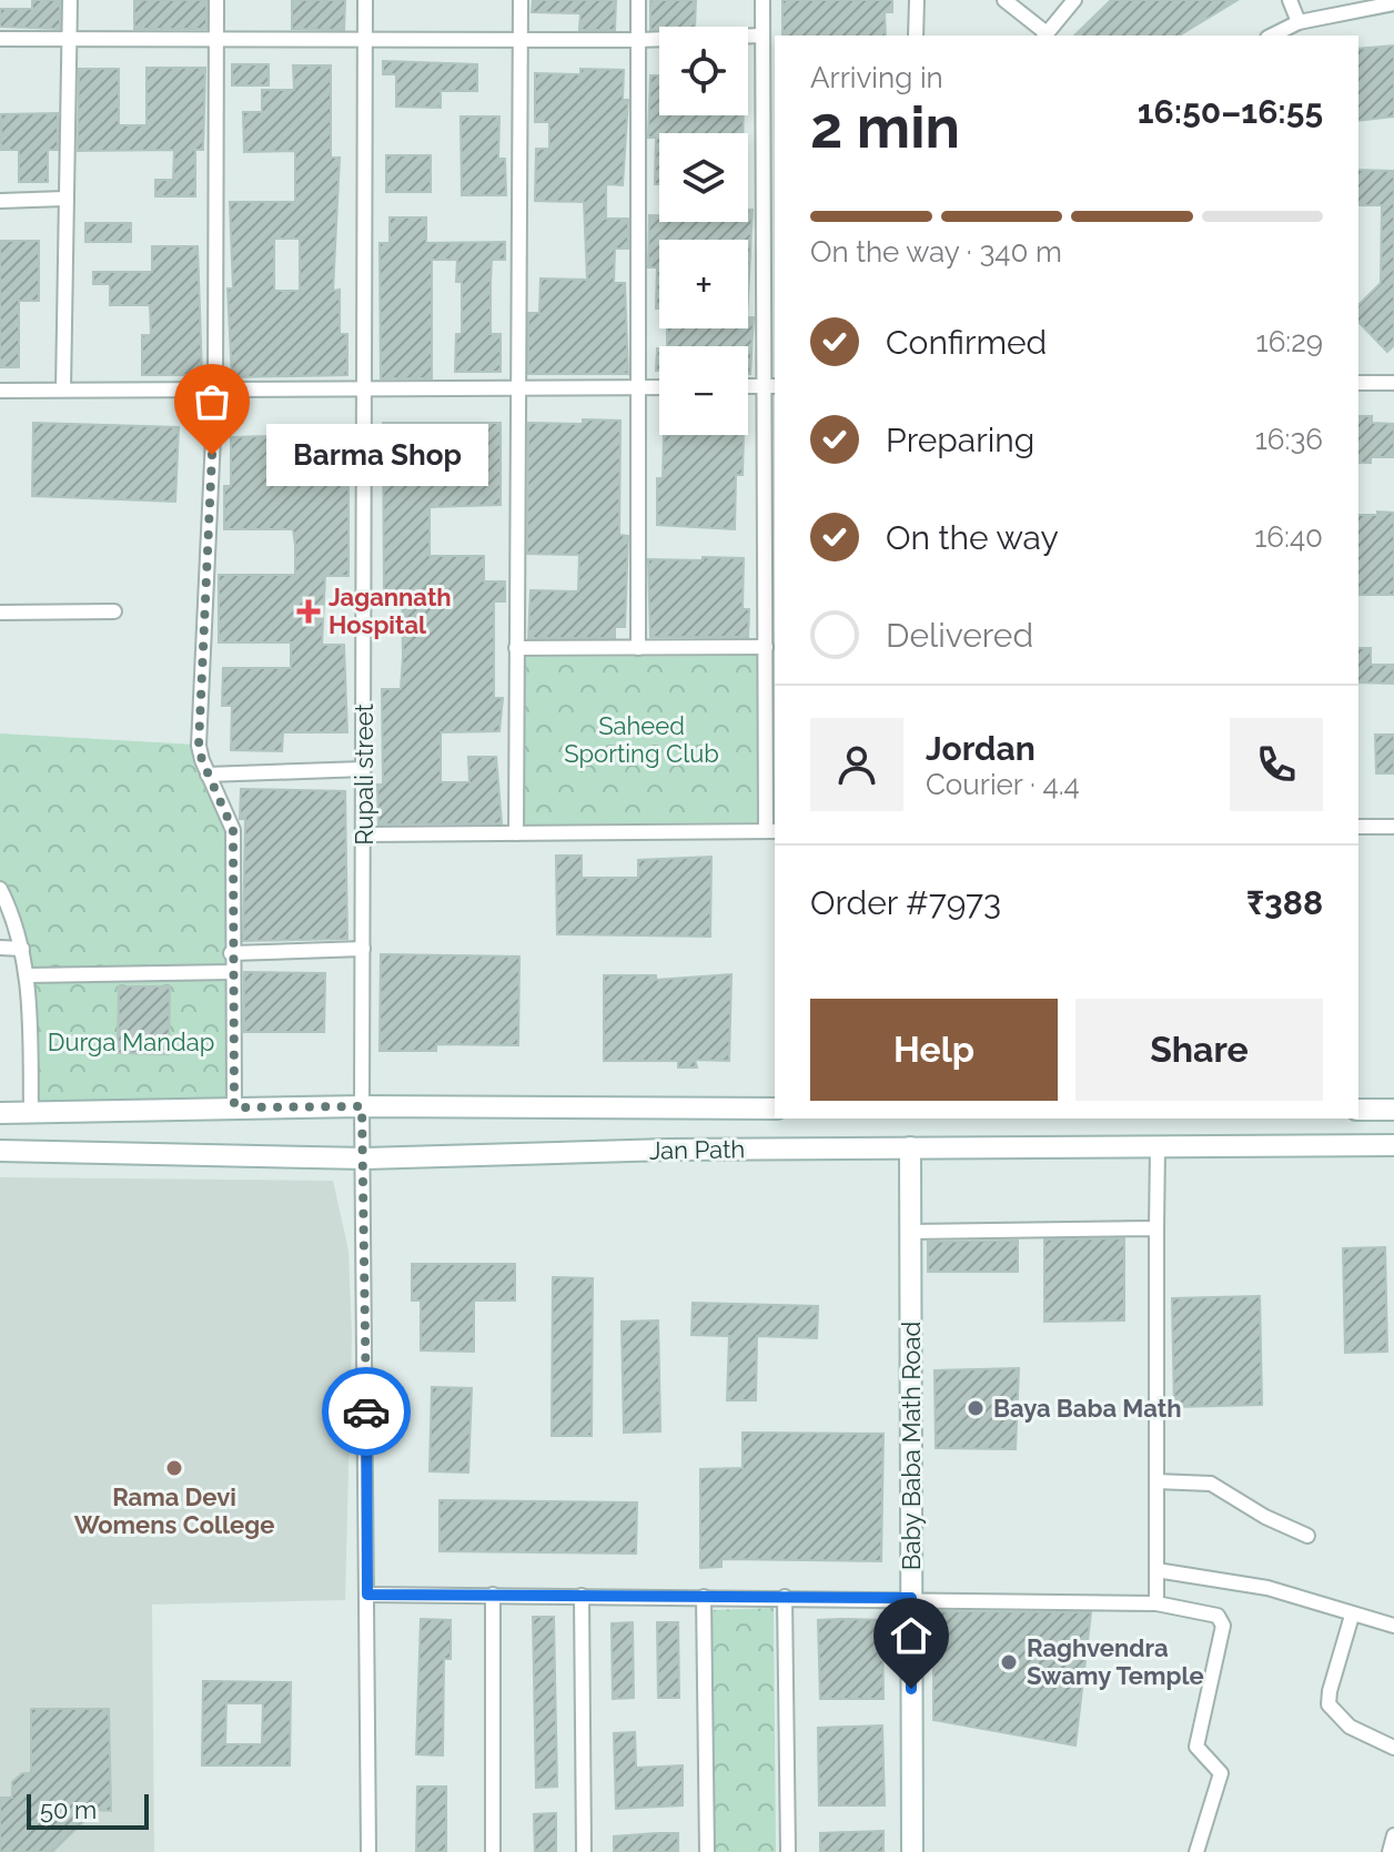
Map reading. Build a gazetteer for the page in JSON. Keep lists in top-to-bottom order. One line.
{"streets":{"main road":["Jan Path","Baby Baba Math Road"],"street":["Rupali street"]},"crossings":[["Rupali street","Jan Path"],["Jan Path","Baby Baba Math Road"]],"parks":["Saheed Sporting Club","Durga Mandap"],"places":{"other":["Barma Shop","Baya Baba Math","Rama Devi Womens College","Raghvendra Swamy Temple"],"health":["Jagannath Hospital"]},"scale_bar":"50 m","page":{"map_buttons":["+","−"],"heading":["2 min","Arriving in","16:50–16:55"],"panel":["Jordan","Courier · 4.4","Order #7973","₹388"],"bar":"On the way · 340 m","list":[["Confirmed","16:29"],["Preparing","16:36"],["On the way","16:40"],"Delivered"],"bubble":"Barma Shop","buttons":["Help","Share"],"scale":"50 m"}}
